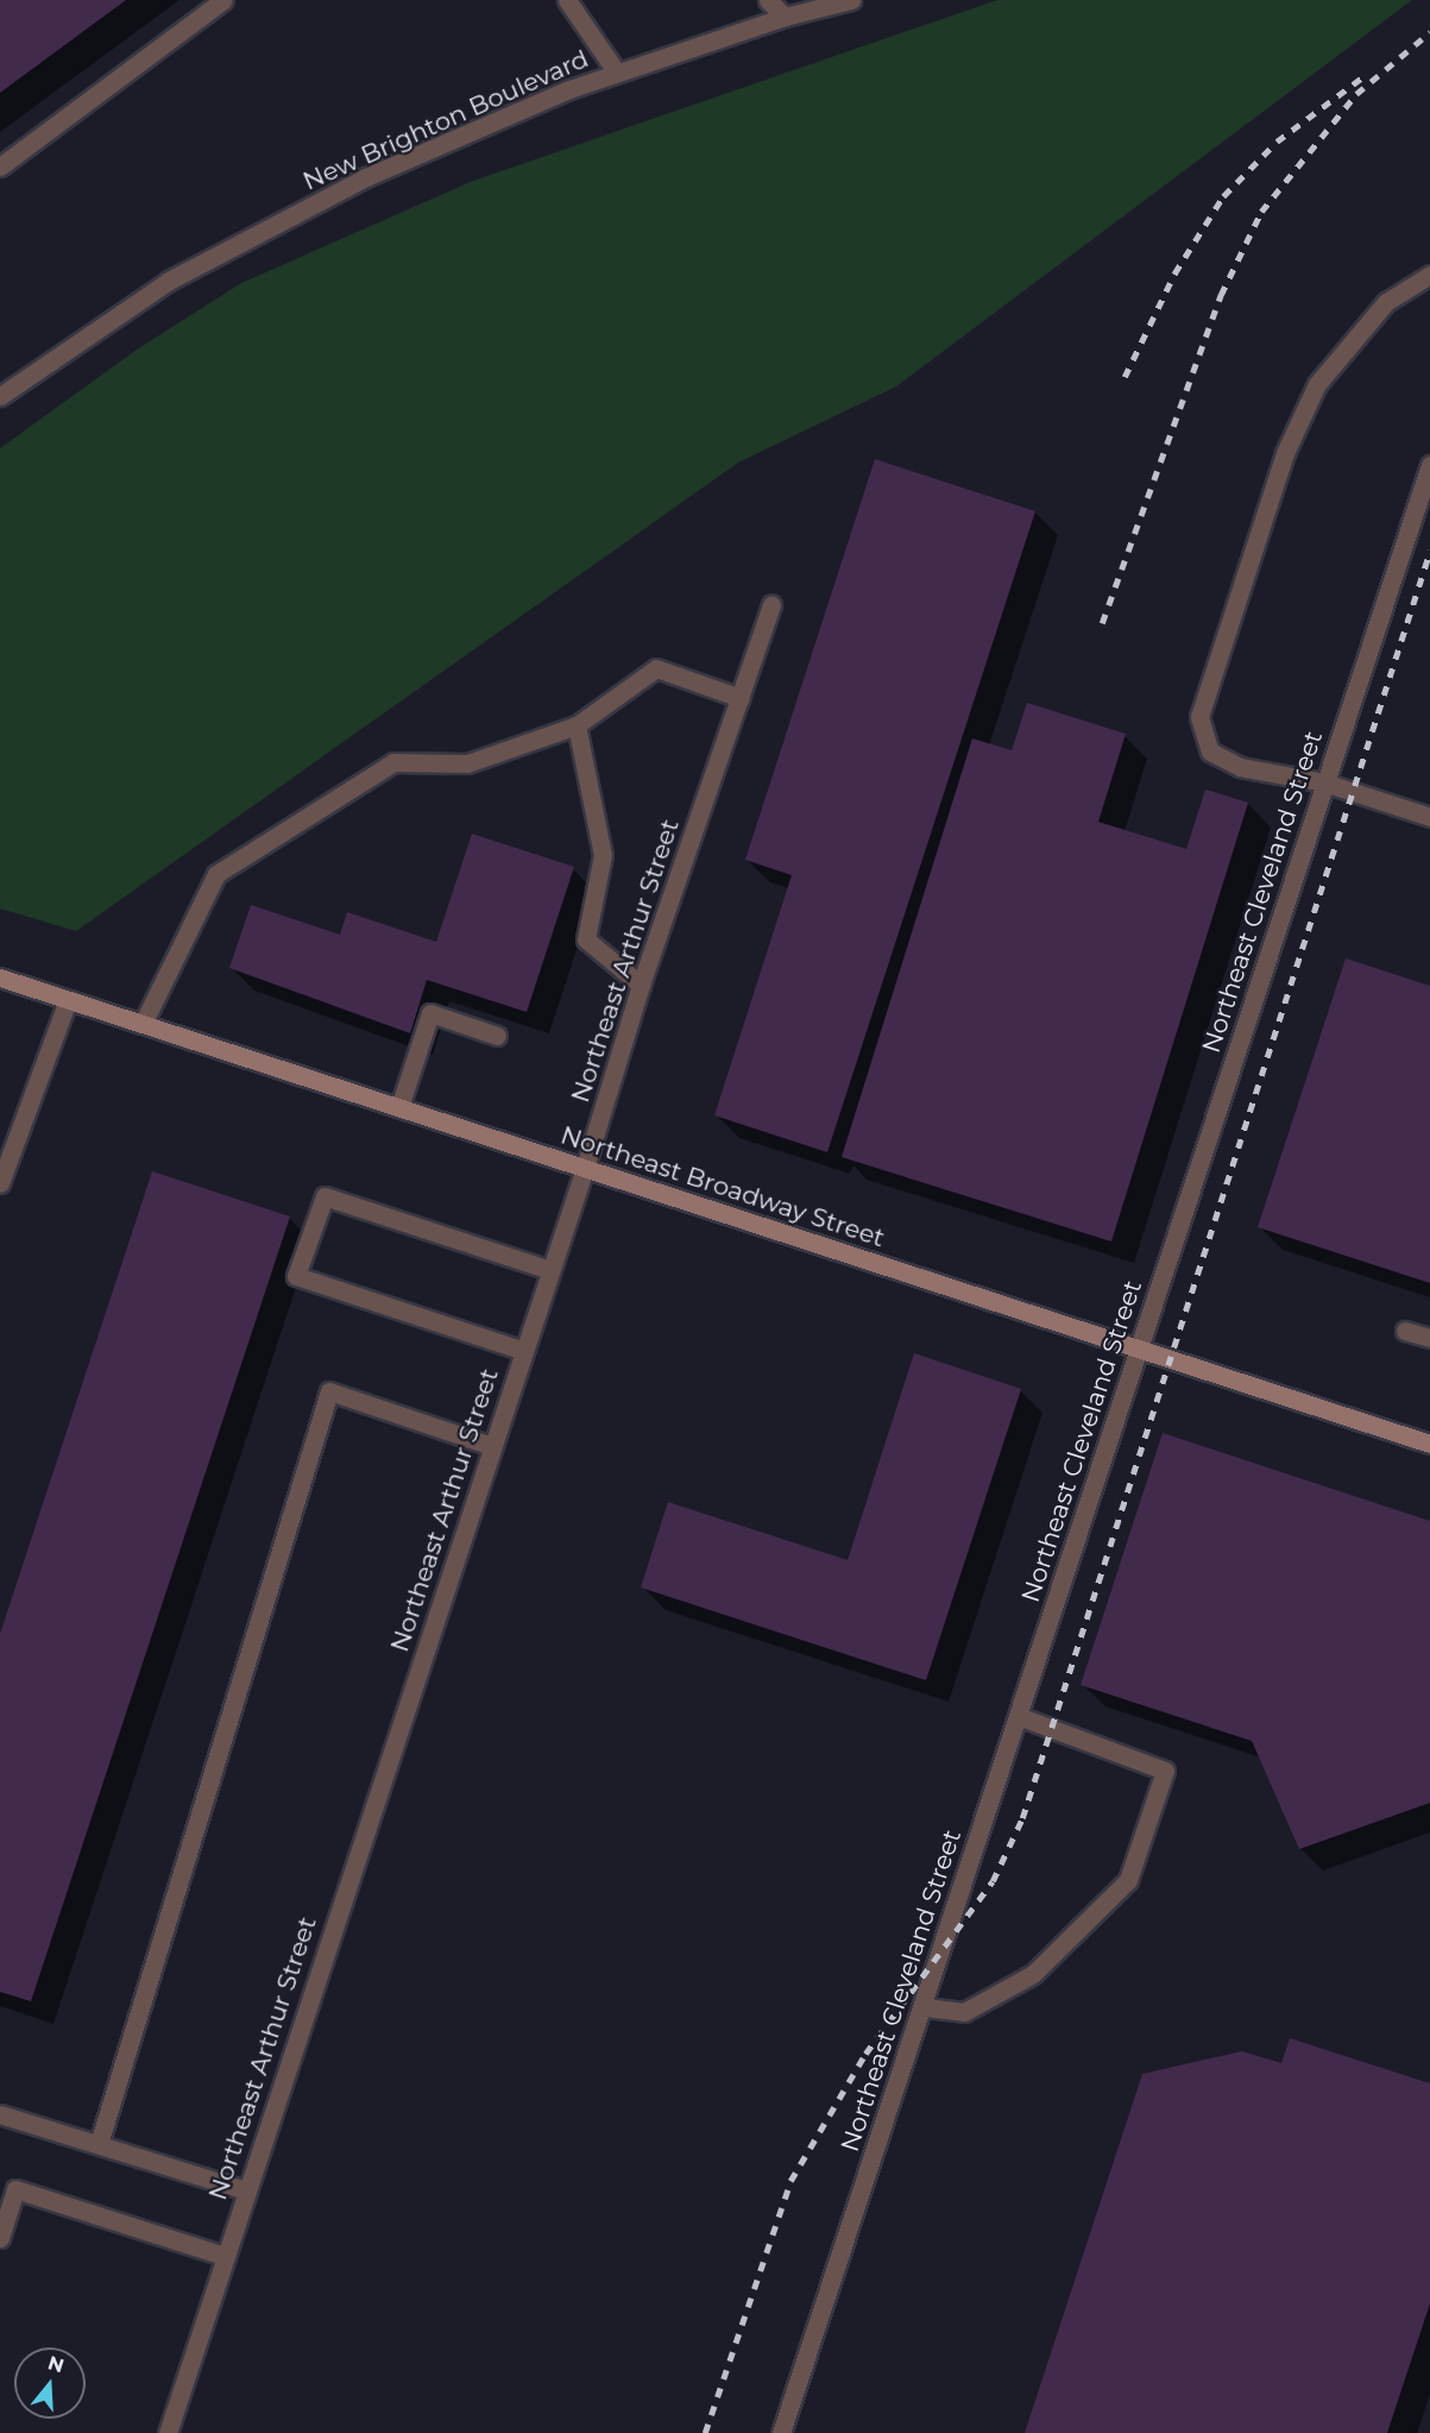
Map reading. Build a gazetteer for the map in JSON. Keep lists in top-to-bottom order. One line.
{"streets":{"main road":["Northeast Broadway Street"],"street":["New Brighton Boulevard","Northeast Cleveland Street","Northeast Arthur Street"]},"crossings":[["Northeast Cleveland Street","Northeast Broadway Street"],["Northeast Arthur Street","Northeast Broadway Street"]],"north":"top"}
